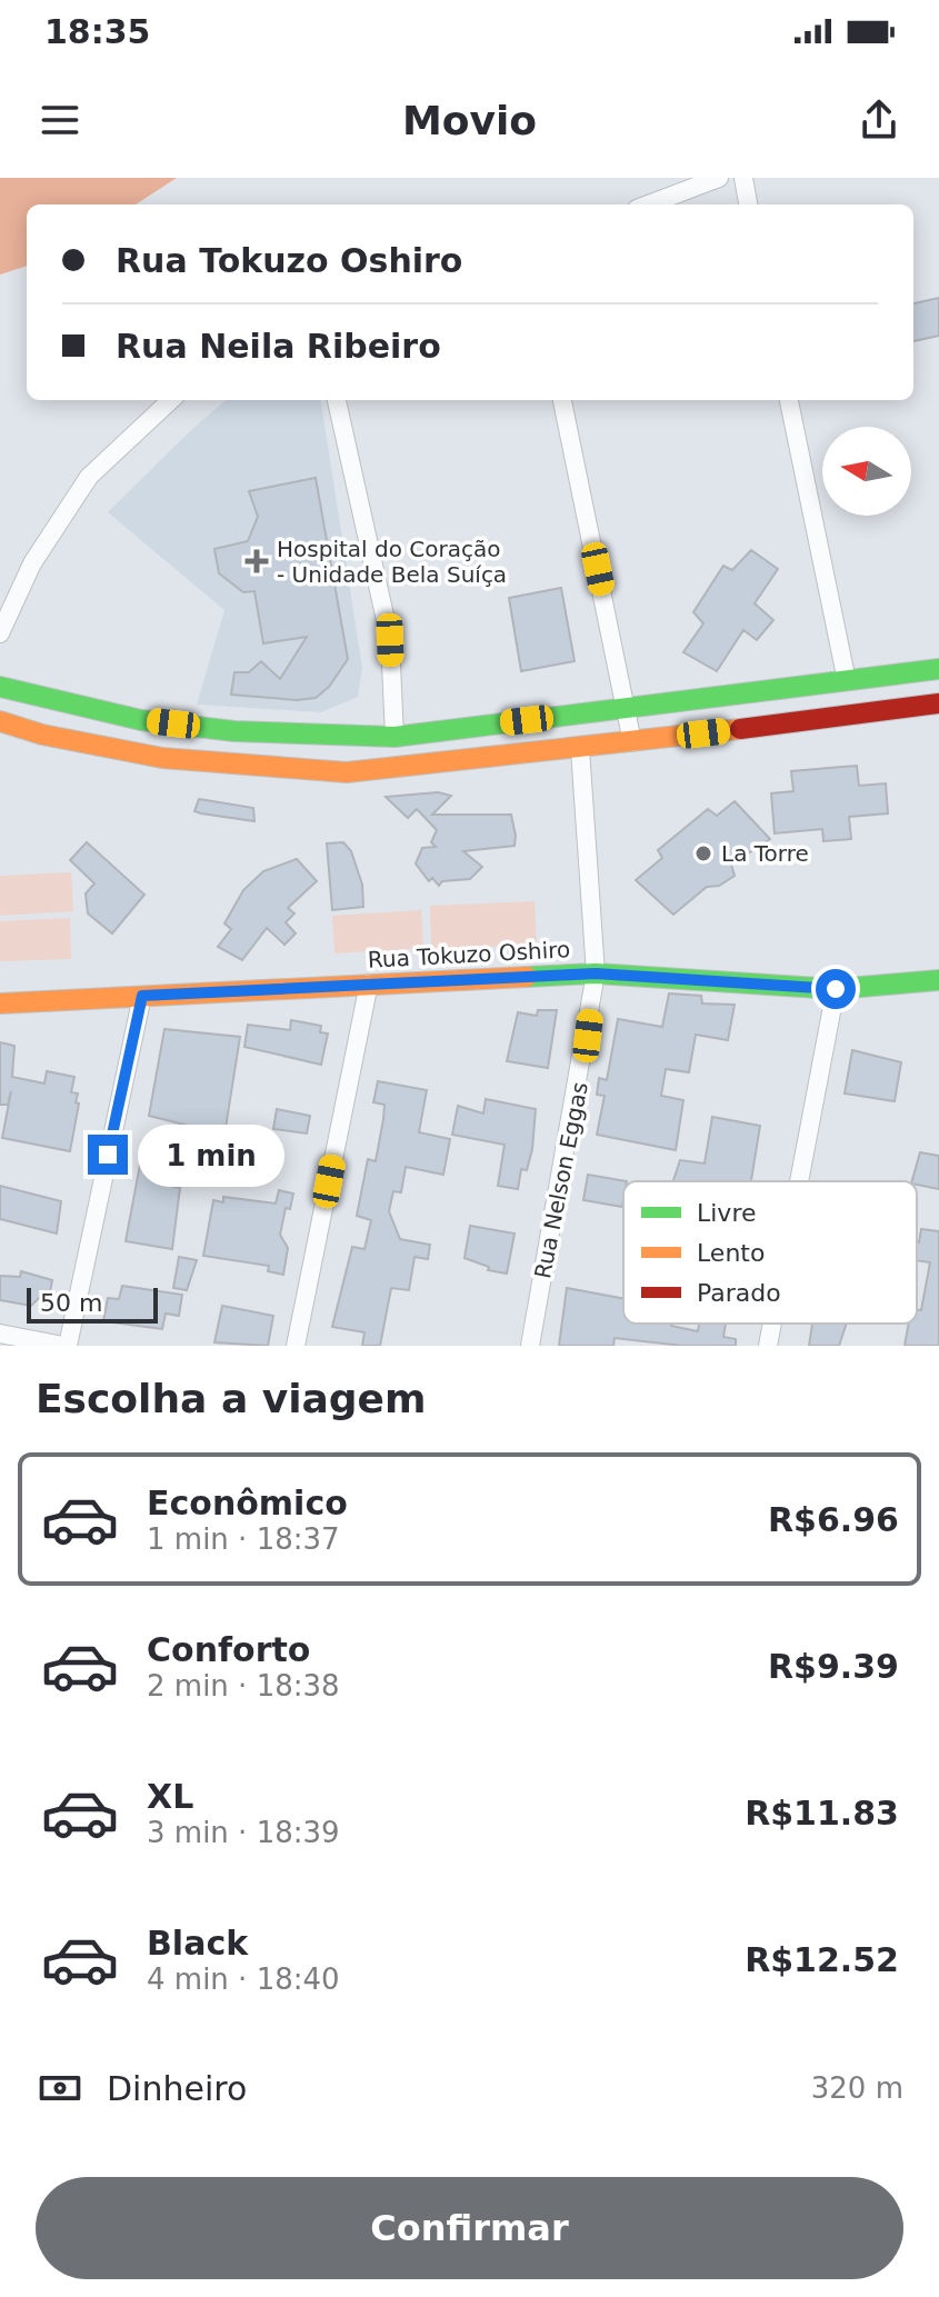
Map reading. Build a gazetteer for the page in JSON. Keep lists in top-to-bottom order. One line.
{"streets":{"street":["Rua Tokuzo Oshiro","Rua Nelson Eggas"]},"crossings":[["Rua Tokuzo Oshiro","Rua Nelson Eggas"]],"places":{"health":["Hospital do Coração - Unidade Bela Suíça"],"other":["La Torre"]},"legend":["Livre","Lento","Parado"],"scale_bar":"50 m","north":"left","page":{"status":"18:35","header":"Movio","banner":["Rua Tokuzo Oshiro","Rua Neila Ribeiro"],"bubble":"1 min","scale":"50 m","heading":"Escolha a viagem","list":[{"name":"Econômico","note":"1 min · 18:37","value":"R$6.96"},{"name":"Conforto","note":"2 min · 18:38","value":"R$9.39"},{"name":"XL","note":"3 min · 18:39","value":"R$11.83"},{"name":"Black","note":"4 min · 18:40","value":"R$12.52"}],"pay":["Dinheiro","320 m"],"buttons":"Confirmar"}}
